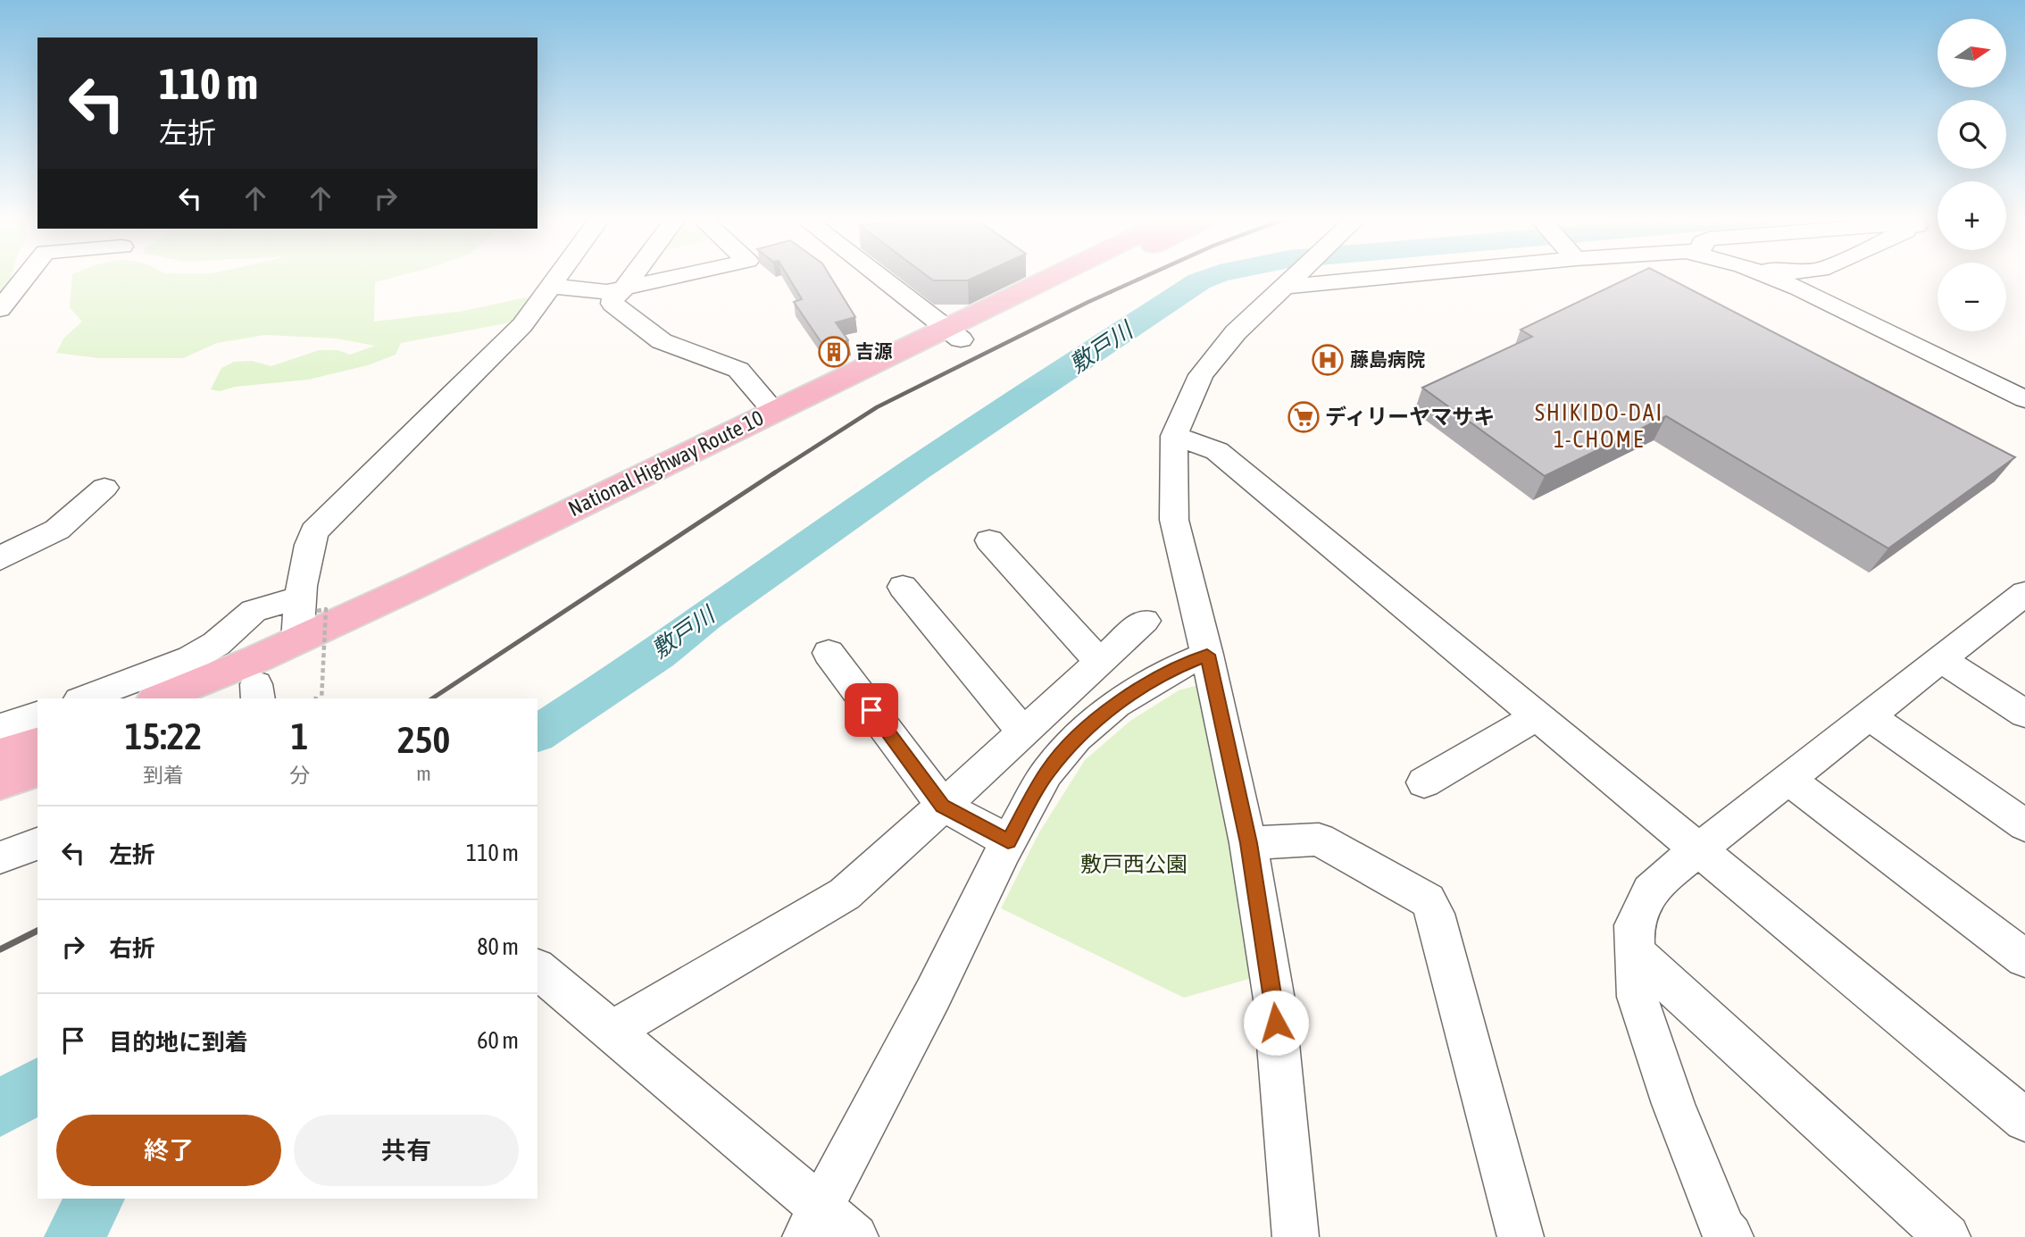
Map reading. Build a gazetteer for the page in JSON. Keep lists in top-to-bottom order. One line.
{"streets":{"highway":["National Highway Route 10"]},"districts":["SHIKIDO-DAI 1-CHOME"],"water":["敷戸川"],"parks":["敷戸西公園"],"places":{"building":["吉源"],"hospital":["藤島病院"],"supermarket":["ディリーヤマサキ"]},"north":"right","page":{"map_buttons":["+","−"],"turn":["110 m","左折"],"eta":["15:22","到着","1","分","250","m"],"list":[{"name":"左折","value":"110 m"},{"name":"右折","value":"80 m"},{"name":"目的地に到着","value":"60 m"}],"buttons":["終了","共有"]}}
